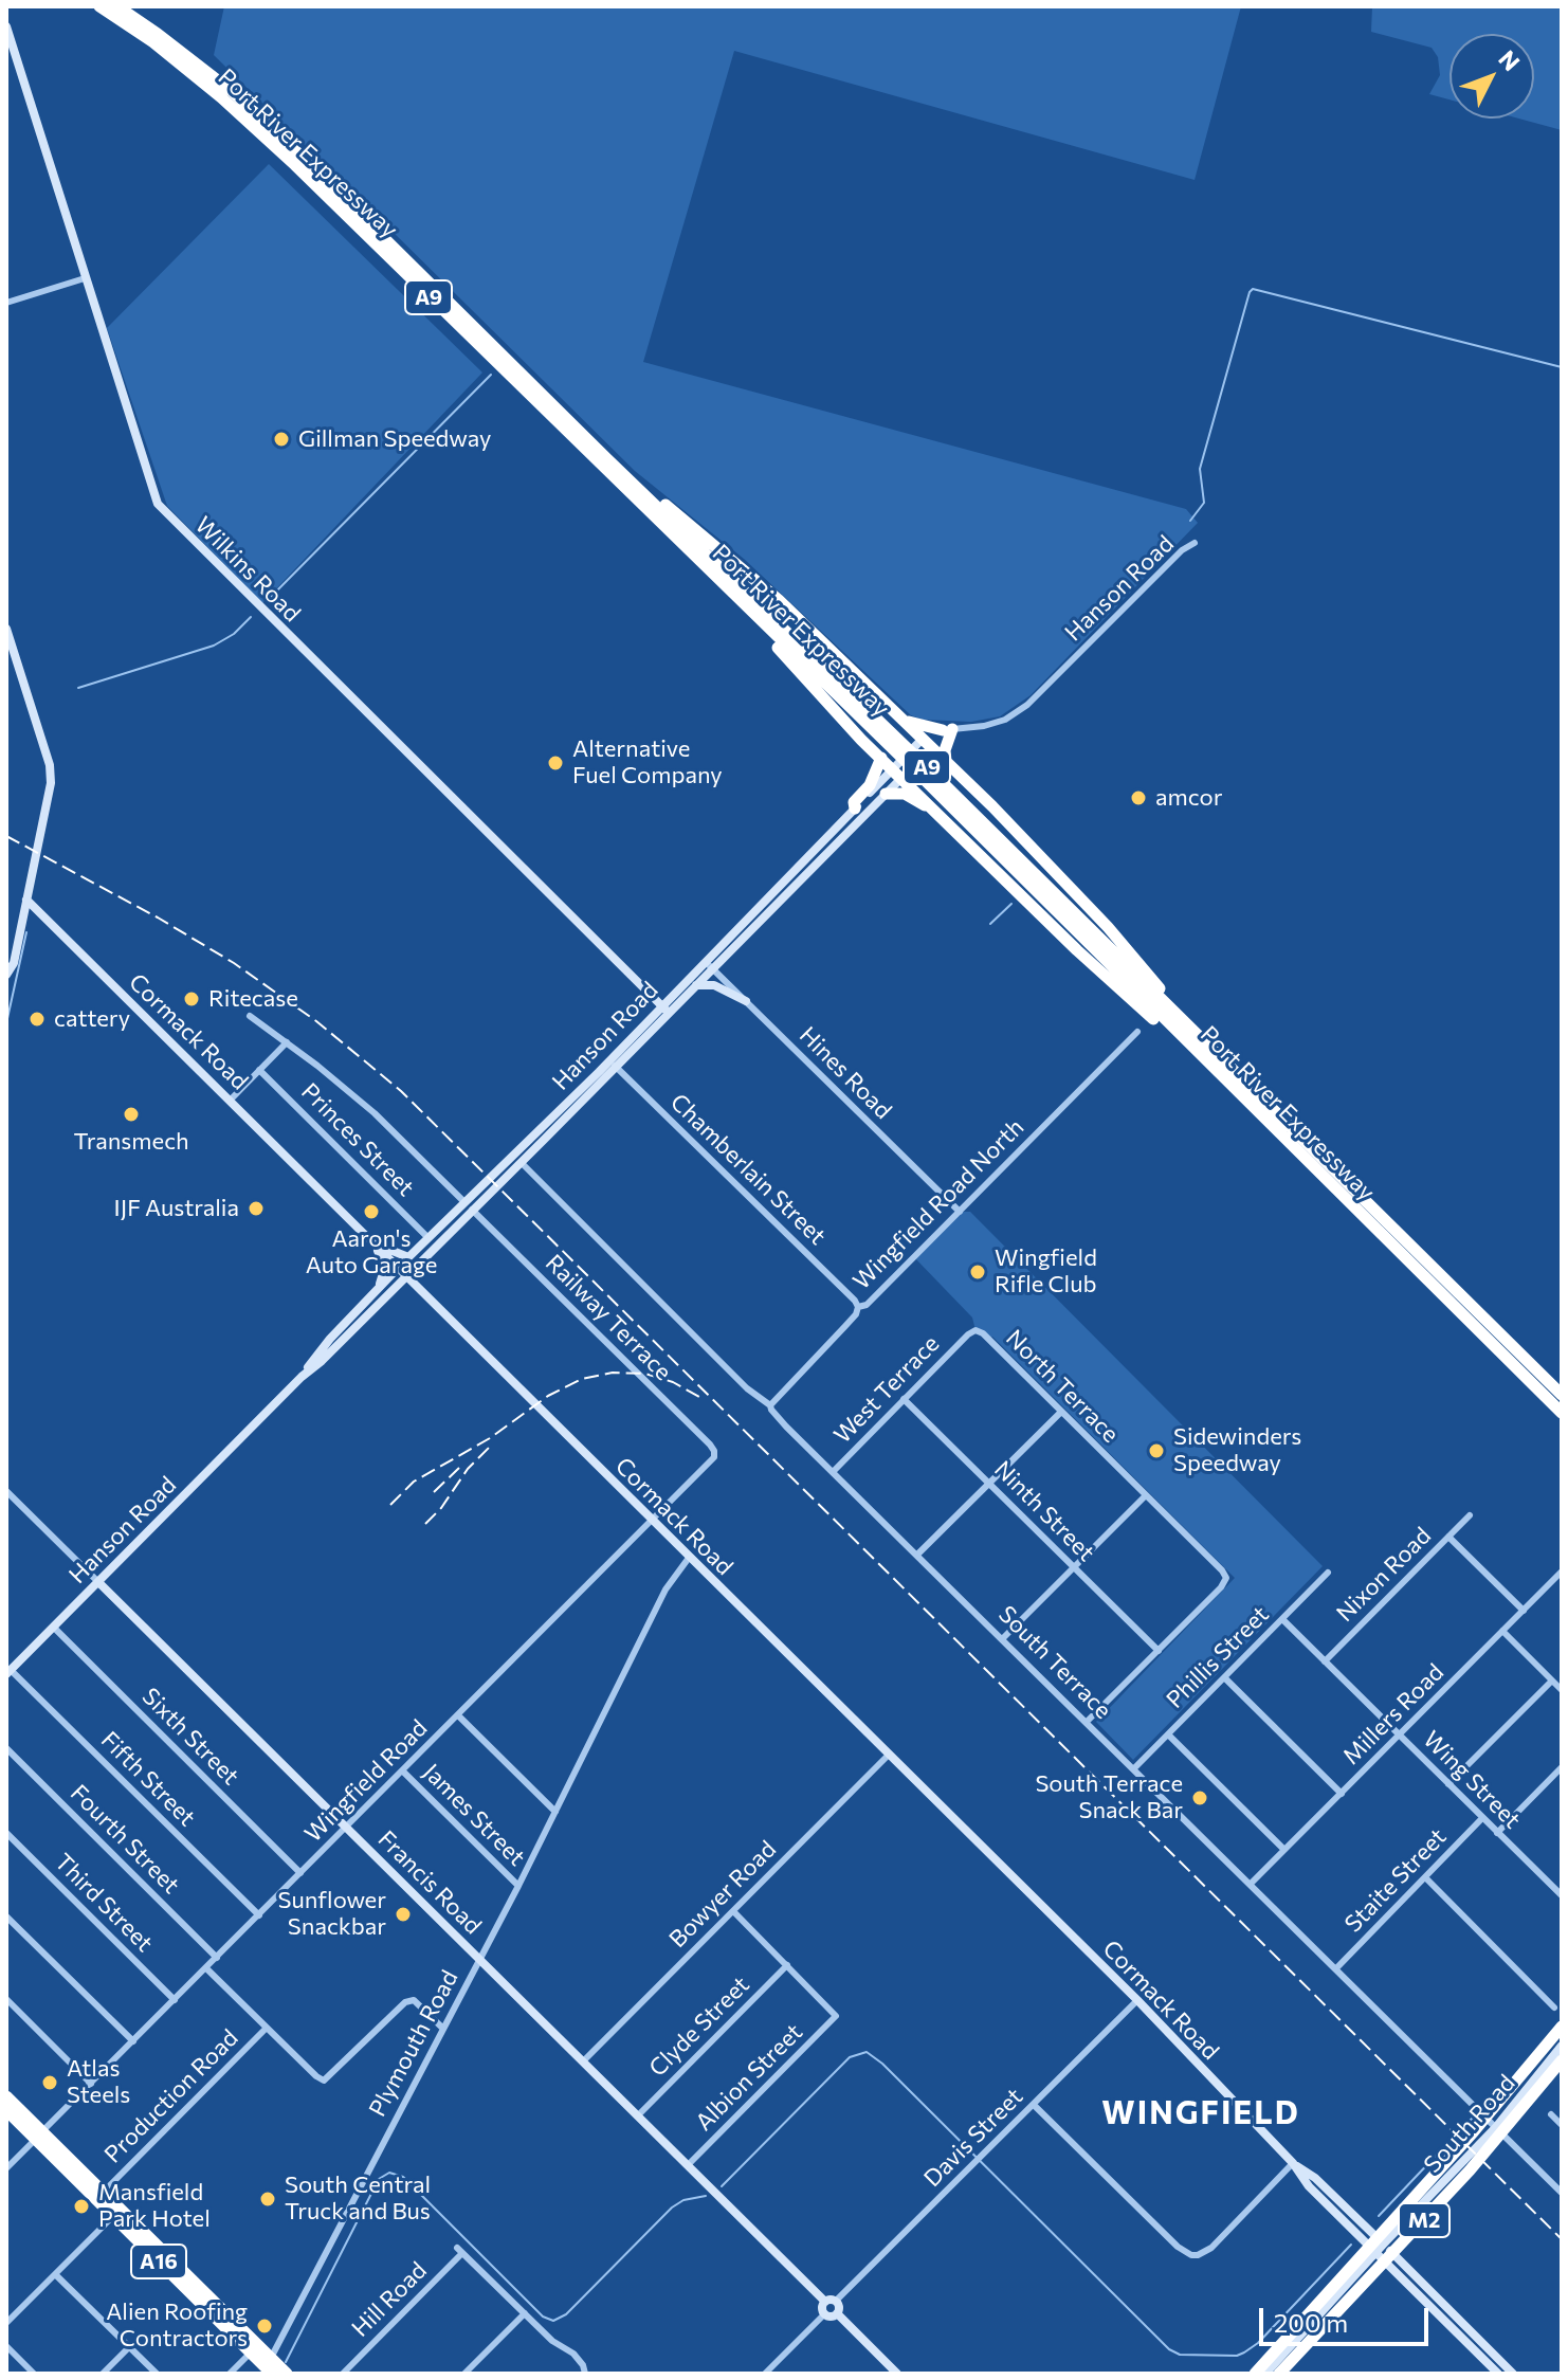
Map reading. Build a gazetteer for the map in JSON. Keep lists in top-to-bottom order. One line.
{"streets":{"highway":["Port River Expressway","A9","M2","A16"],"street":["Wilkins Road","Hanson Road","Cormack Road","Hines Road","Princes Street","Chamberlain Street","Wingfield Road North","Railway Terrace","North Terrace","West Terrace","Ninth Street","Nixon Road","Phillis Street","South Terrace","Millers Road","Sixth Street","Fifth Street","Wing Street","Wingfield Road","James Street","Fourth Street","Staite Street","Francis Road","Bowyer Road","Third Street","Clyde Street","Plymouth Road","Albion Street","Production Road","South Road","Davis Street","Hill Road"]},"crossings":[["Wilkins Road","Hanson Road"],["Hanson Road","Cormack Road"],["Hanson Road","Hines Road"],["Hanson Road","Princes Street"],["Hanson Road","Chamberlain Street"],["Hanson Road","Railway Terrace"],["Hanson Road","South Terrace"],["Hanson Road","Sixth Street"],["Hanson Road","Fifth Street"],["Hanson Road","Francis Road"],["Cormack Road","Wingfield Road"],["Cormack Road","Bowyer Road"],["Cormack Road","Plymouth Road"],["Cormack Road","South Road"],["Cormack Road","Davis Street"],["Hines Road","Wingfield Road North"],["Chamberlain Street","Wingfield Road North"],["Wingfield Road North","South Terrace"],["Railway Terrace","Wingfield Road"],["North Terrace","West Terrace"],["North Terrace","Ninth Street"],["West Terrace","Ninth Street"],["West Terrace","South Terrace"],["Nixon Road","Wing Street"],["Phillis Street","South Terrace"],["Phillis Street","Wing Street"],["South Terrace","Millers Road"],["South Terrace","Staite Street"],["South Terrace","South Road"],["Millers Road","Wing Street"],["Sixth Street","Wingfield Road"],["Fifth Street","Wingfield Road"],["Wing Street","Staite Street"],["Wingfield Road","James Street"],["Wingfield Road","Fourth Street"],["Wingfield Road","Francis Road"],["Wingfield Road","Third Street"],["Wingfield Road","A16"],["James Street","Plymouth Road"],["Francis Road","Bowyer Road"],["Francis Road","Clyde Street"],["Francis Road","Plymouth Road"],["Francis Road","Albion Street"],["Francis Road","Davis Street"],["Clyde Street","Albion Street"],["Plymouth Road","A16"],["Production Road","A16"],["South Road","M2"]],"districts":["WINGFIELD"],"places":["Gillman Speedway","Alternative Fuel Company","amcor","Ritecase","cattery","Transmech","IJF Australia","Aaron's Auto Garage","Wingfield Rifle Club","Sidewinders Speedway","South Terrace Snack Bar","Sunflower Snackbar","Atlas Steels","South Central Truck and Bus","Mansfield Park Hotel","Alien Roofing Contractors"],"scale_bar":"200 m","north":"top right"}
